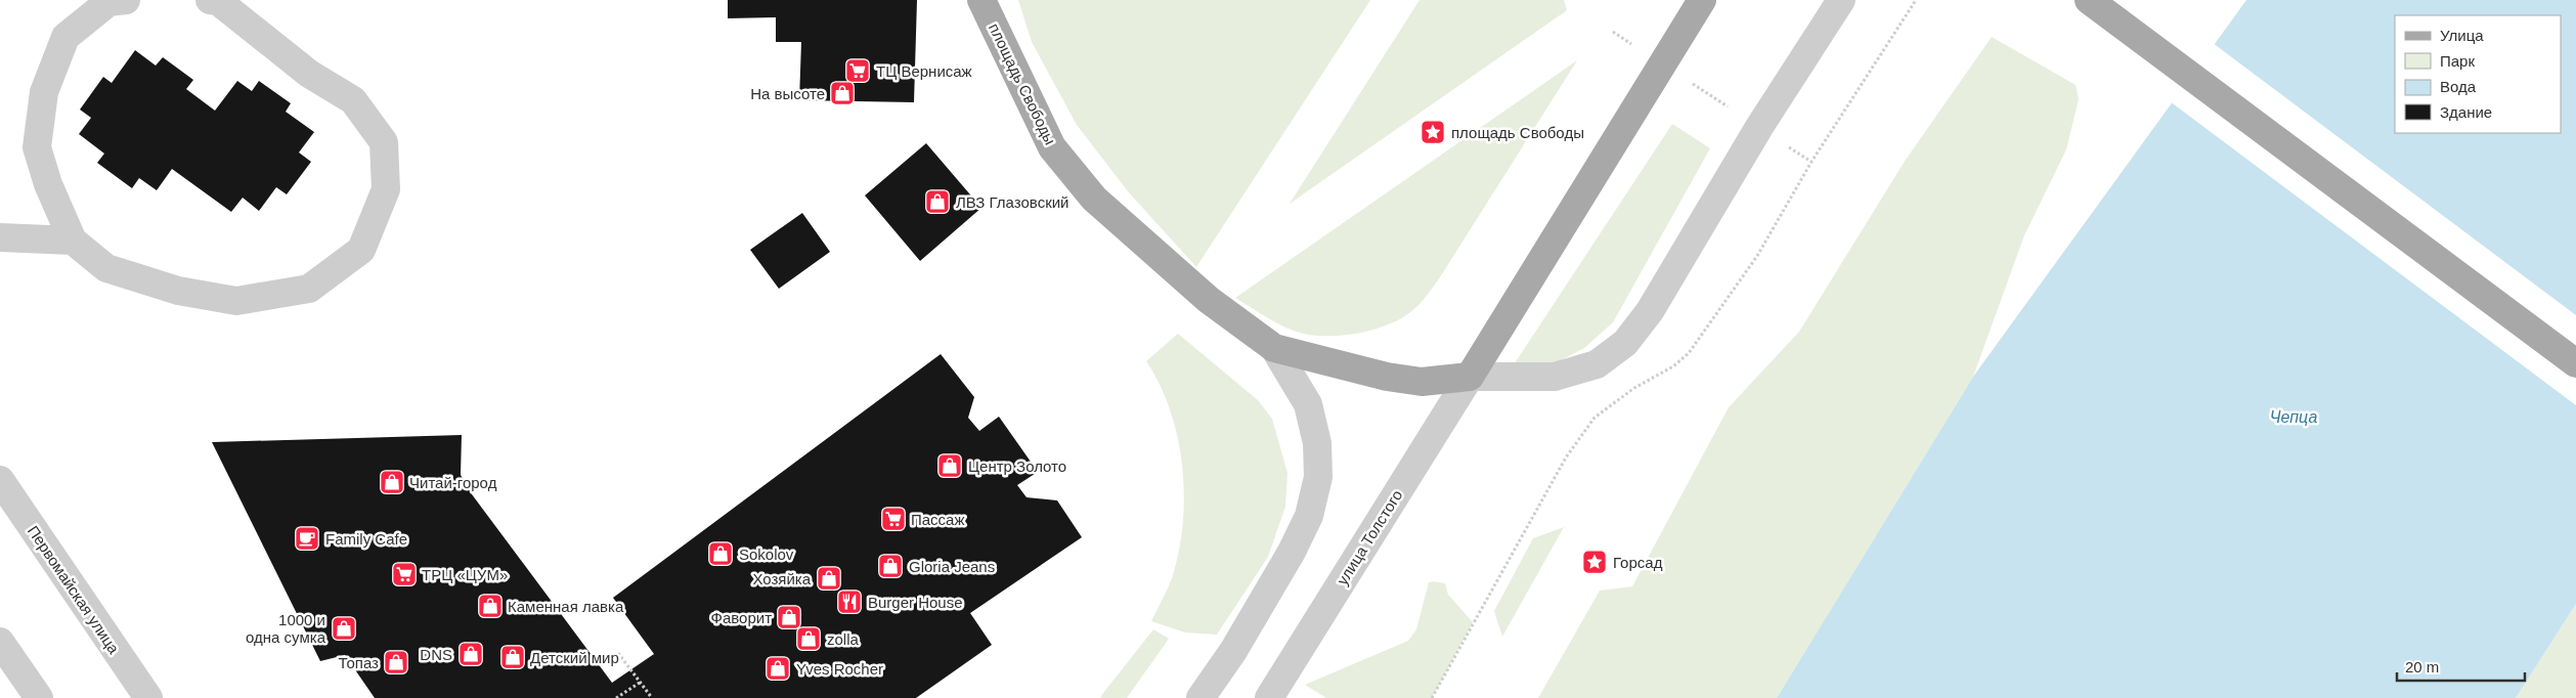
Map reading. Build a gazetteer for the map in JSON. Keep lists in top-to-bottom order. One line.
{"streets":{"main road":["площадь Свободы"],"street":["улица Толстого","Первомайская улица"]},"crossings":[["площадь Свободы","улица Толстого"]],"water":["Чепца"],"places":{"supermarket":["ТЦ Вернисаж","Пассаж","ТРЦ «ЦУМ»"],"shop":["На высоте","ЛВЗ Глазовский","Центр Золото","Читай-город","Sokolov","Gloria Jeans","Хозяйка","Каменная лавка","Фаворит","1000 и одна сумка","zolla","DNS","Детский мир","Топаз","Yves Rocher"],"place":["площадь Свободы","Горсад"],"cafe":["Family Cafe"],"restaurant":["Burger House"]},"legend":["Улица","Парк","Вода","Здание"],"scale_bar":"20 m"}
